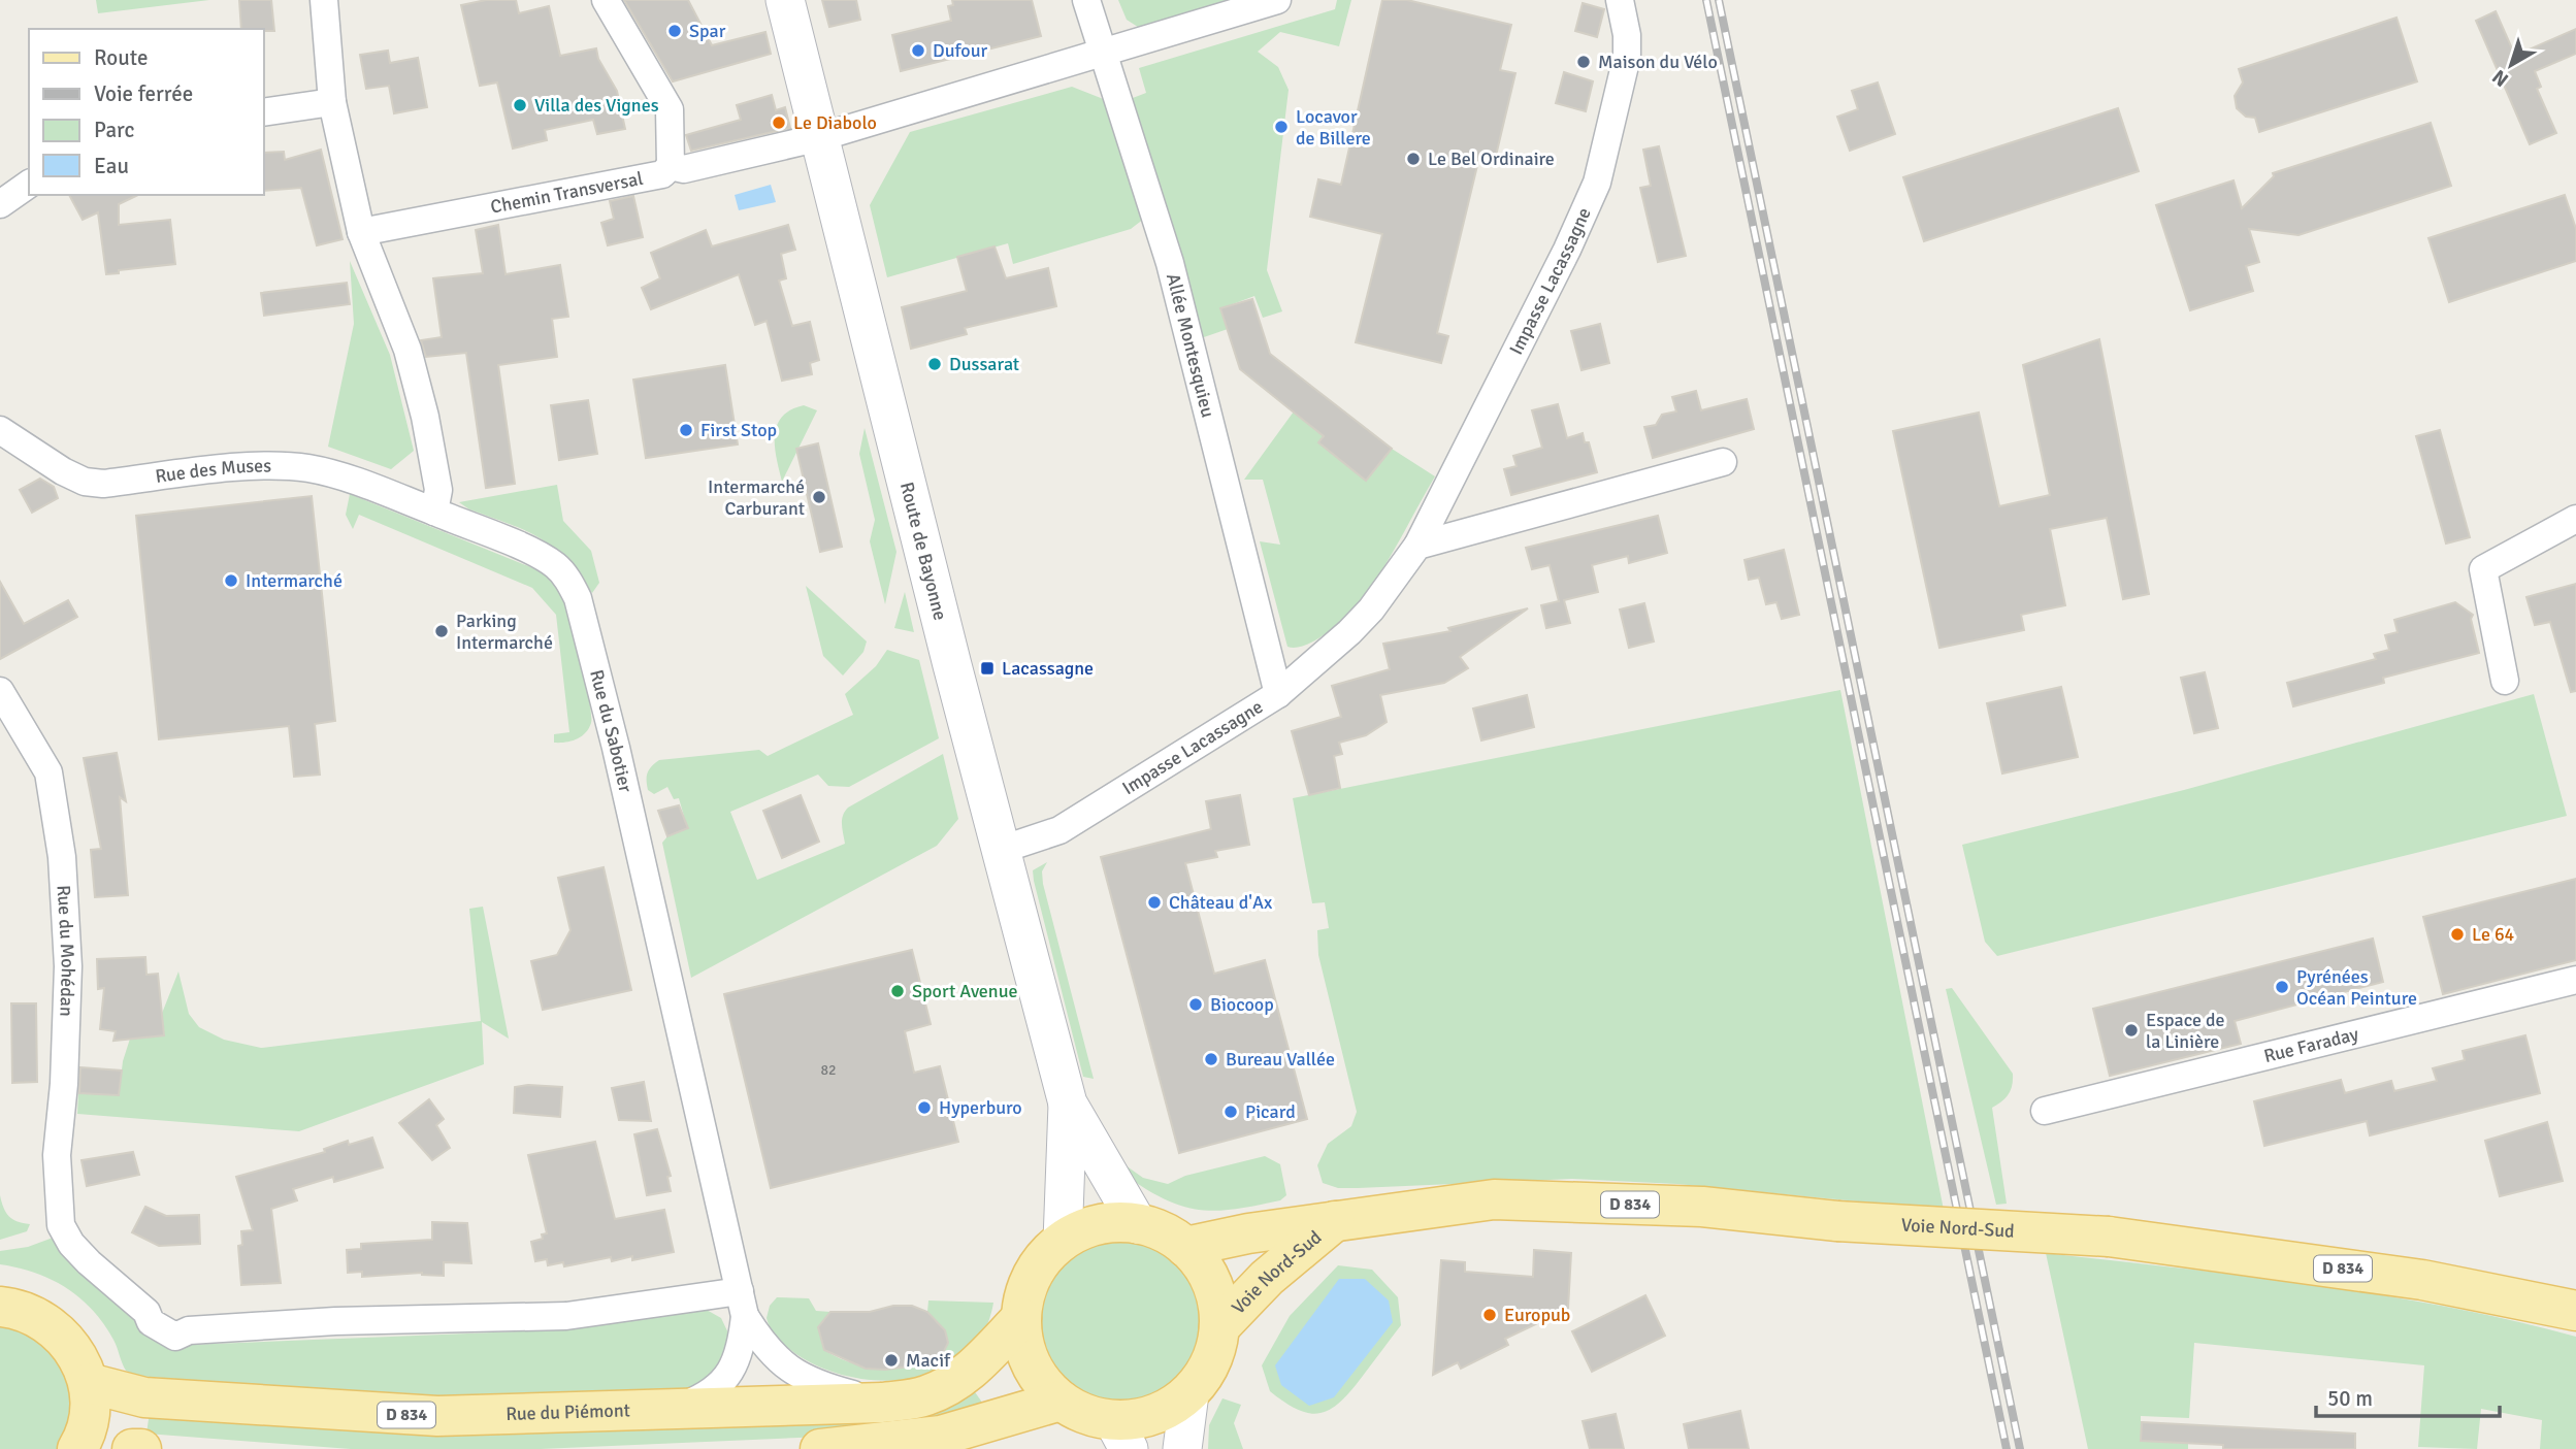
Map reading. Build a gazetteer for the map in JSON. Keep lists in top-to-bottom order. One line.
{"streets":{"main road":["Route de Bayonne","D 834","Voie Nord-Sud","Rue du Piémont"],"street":["Chemin Transversal","Impasse Lacassagne","Allée Montesquieu","Rue des Muses","Rue du Sabotier","Rue du Mohédan","Rue Faraday"]},"crossings":[["Chemin Transversal","Allée Montesquieu"],["Chemin Transversal","Route de Bayonne"],["Impasse Lacassagne","Allée Montesquieu"],["Impasse Lacassagne","Route de Bayonne"],["Rue des Muses","Rue du Sabotier"],["Route de Bayonne","Voie Nord-Sud"],["Route de Bayonne","Rue du Piémont"],["Rue du Sabotier","Rue du Mohédan"],["Rue du Sabotier","Rue du Piémont"],["Voie Nord-Sud","Rue du Piémont"]],"places":{"other":["Spar","Dufour","Maison du Vélo","Villa des Vignes","Le Diabolo","Locavor de Billere","Le Bel Ordinaire","Dussarat","First Stop","Intermarché Carburant","Intermarché","Parking Intermarché","Château d'Ax","Le 64","Pyrénées Océan Peinture","Sport Avenue","Biocoop","Espace de la Linière","Bureau Vallée","Hyperburo","Picard","Europub","Macif"],"transit":["Lacassagne"]},"house_numbers":["82"],"legend":["Route","Voie ferrée","Parc","Eau"],"scale_bar":"50 m","north":"bottom left"}
